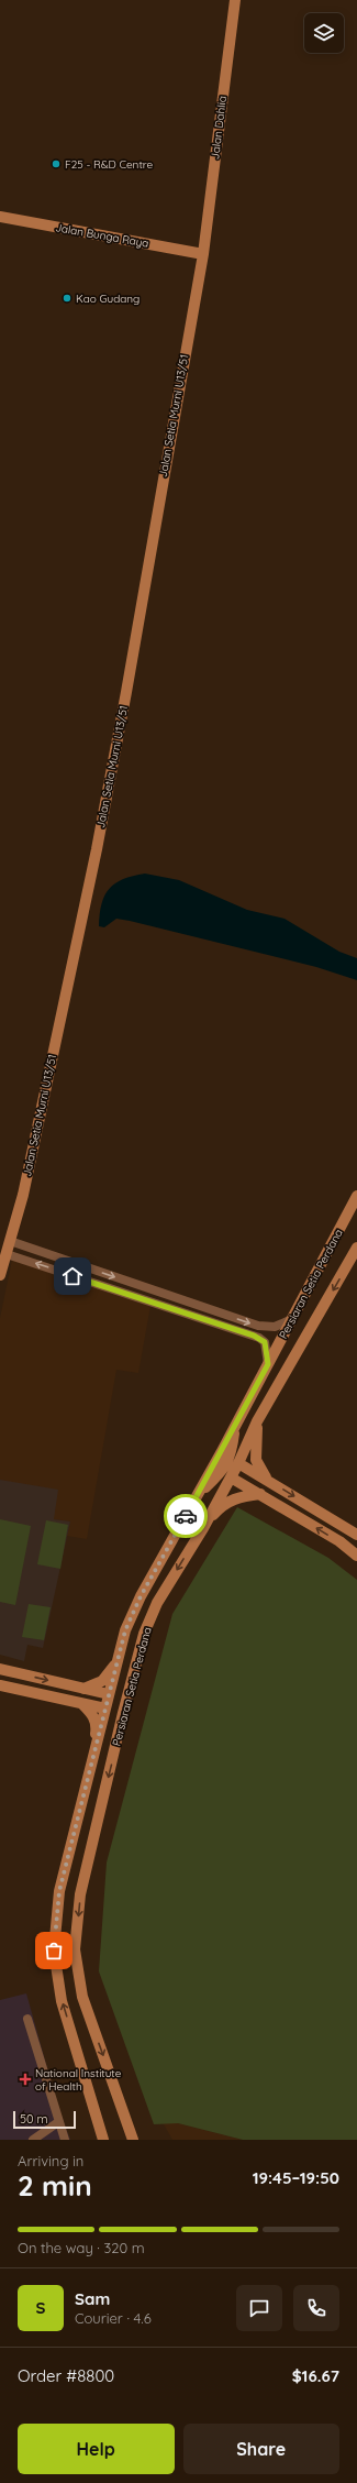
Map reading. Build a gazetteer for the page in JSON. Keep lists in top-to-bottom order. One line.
{"streets":{"main road":["Jalan Dahlia","Jalan Bunga Raya","Jalan Setia Murni U13/51","Persiaran Setia Perdana"]},"crossings":[["Jalan Dahlia","Jalan Bunga Raya"],["Jalan Dahlia","Jalan Setia Murni U13/51"],["Jalan Bunga Raya","Jalan Setia Murni U13/51"]],"places":{"other":["F25 - R&D Centre","Kao Gudang"],"health":["National Institute of Health"]},"scale_bar":"50 m","page":{"scale":"50 m","heading":["2 min","Arriving in","19:45–19:50"],"panel":["Sam","Courier · 4.6","Order #8800","$16.67"],"bar":"On the way · 320 m","round":"S","buttons":["Help","Share"]}}
